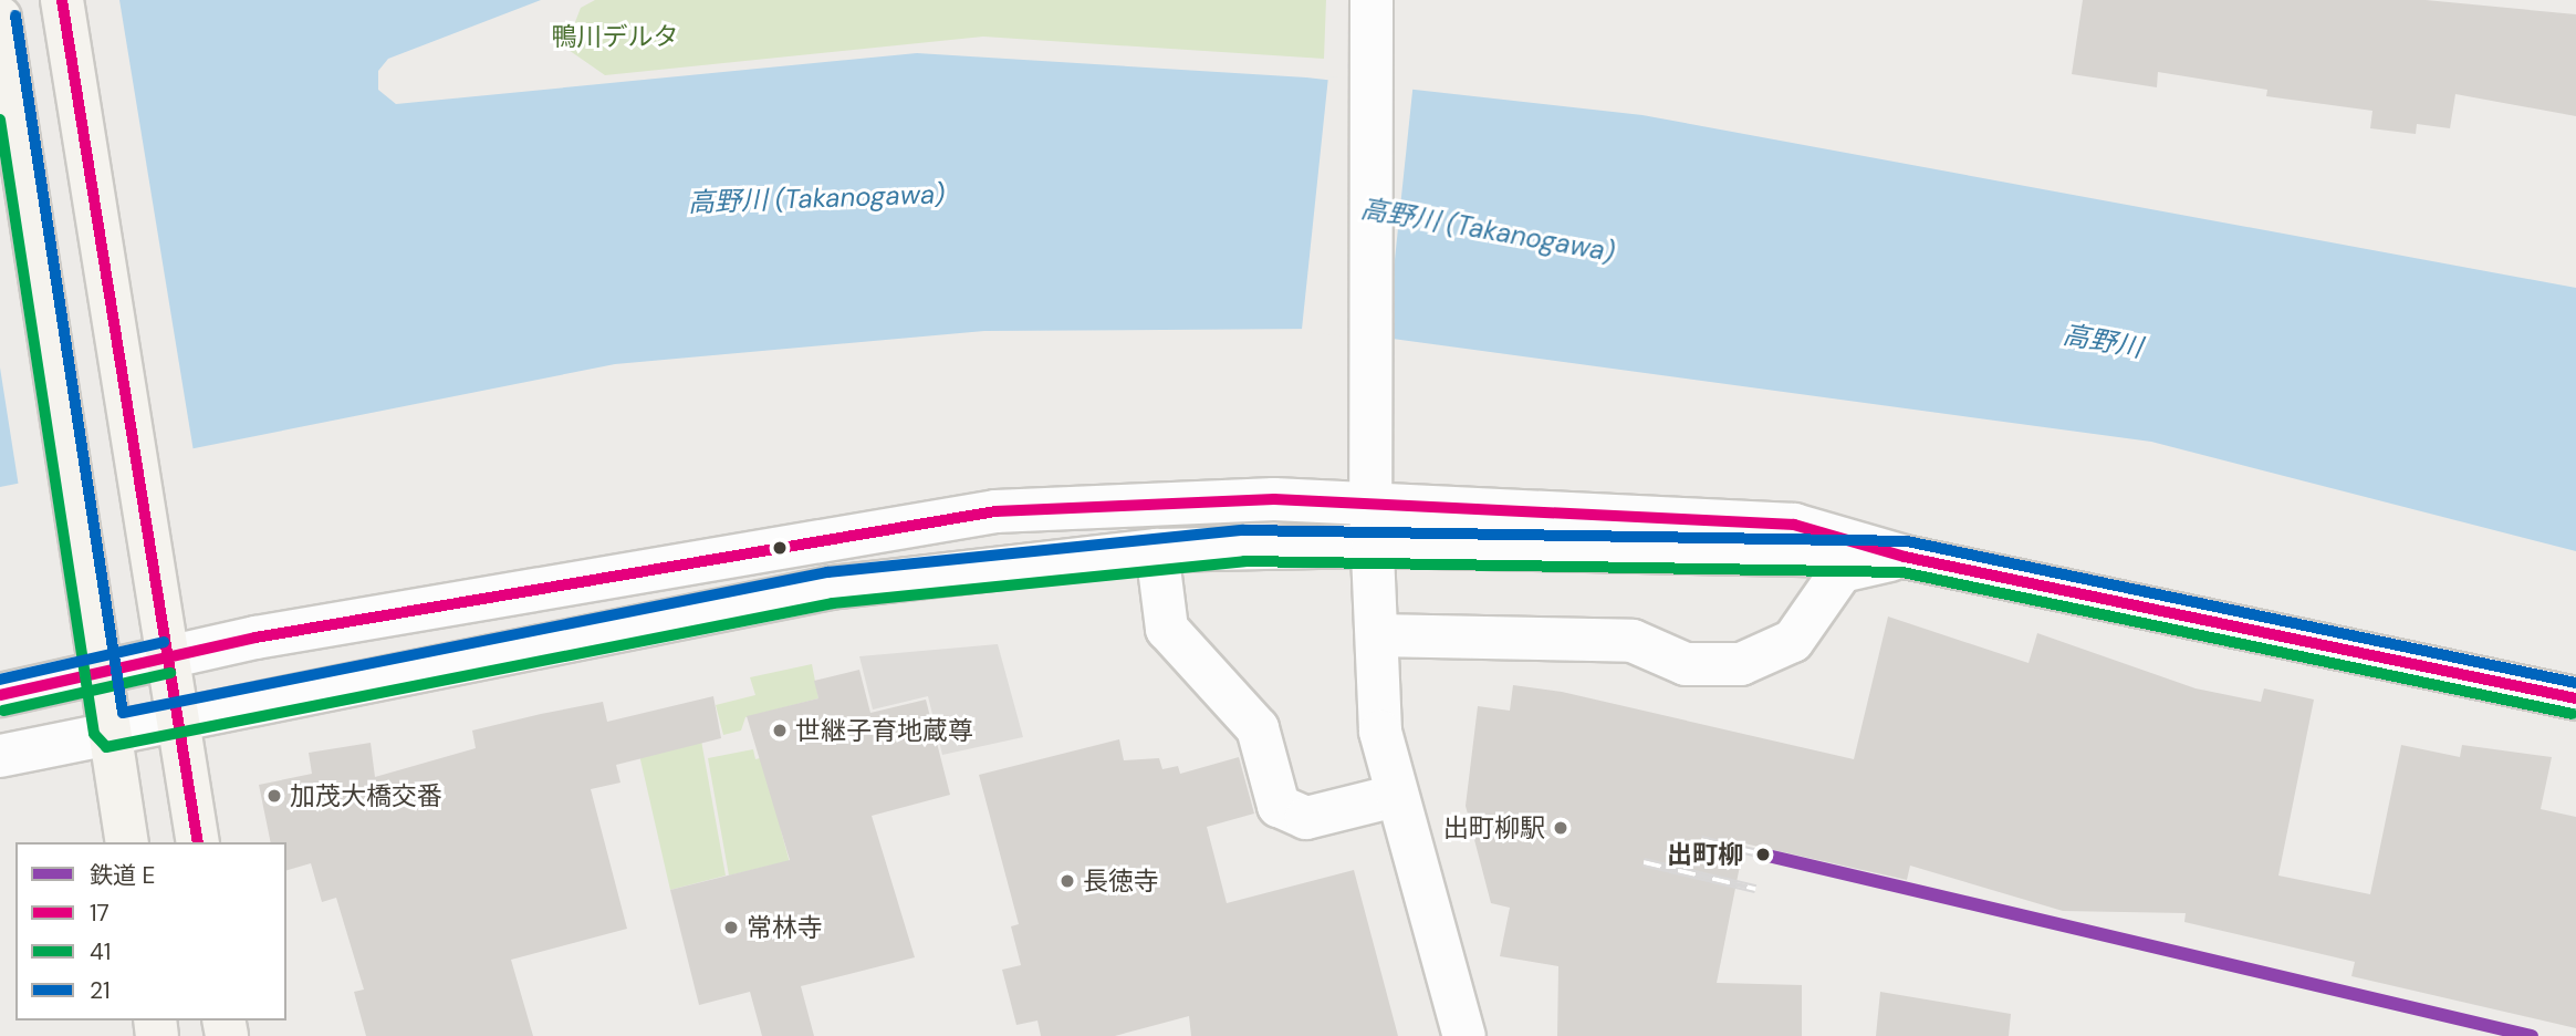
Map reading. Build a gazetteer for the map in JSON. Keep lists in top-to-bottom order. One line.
{"water":["高野川 (Takanogawa)","高野川"],"parks":["鴨川デルタ"],"places":["世継子育地蔵尊","加茂大橋交番","出町柳駅","出町柳","長徳寺","常林寺"],"lines":["transit line 17","transit line 21","transit line 41","rail line E"],"legend":["鉄道 E","17","41","21"]}
